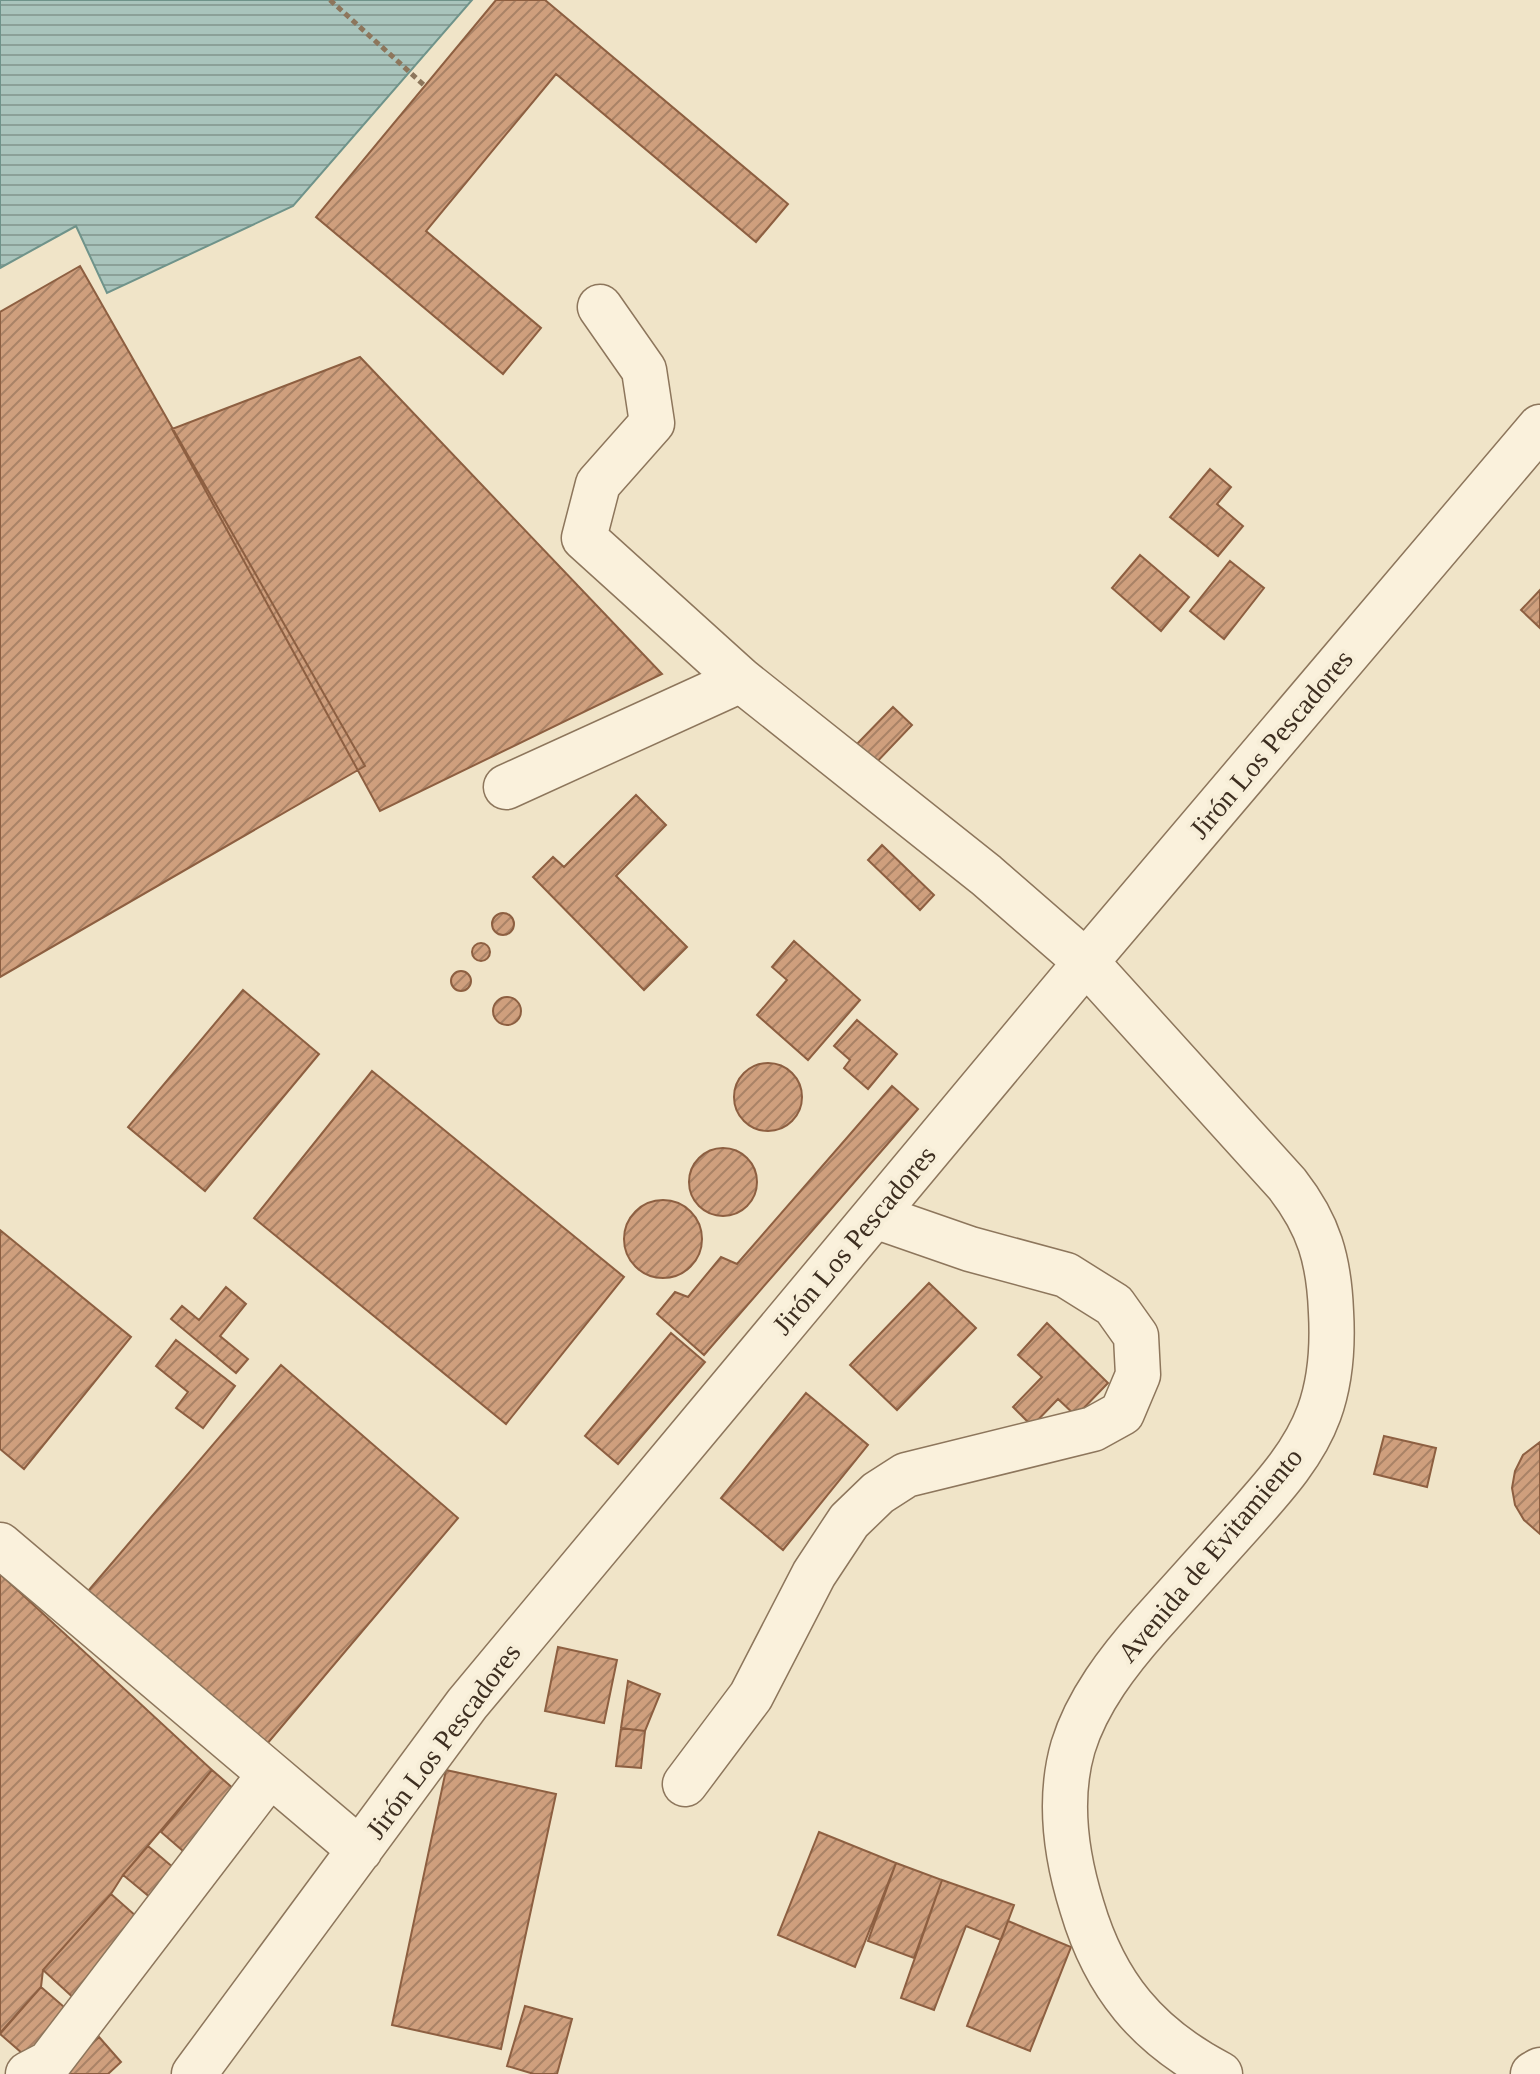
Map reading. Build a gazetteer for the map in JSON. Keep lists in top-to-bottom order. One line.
{"streets":{"street":["Jirón Los Pescadores","Avenida de Evitamiento"]},"crossings":[["Jirón Los Pescadores","Avenida de Evitamiento"]]}
